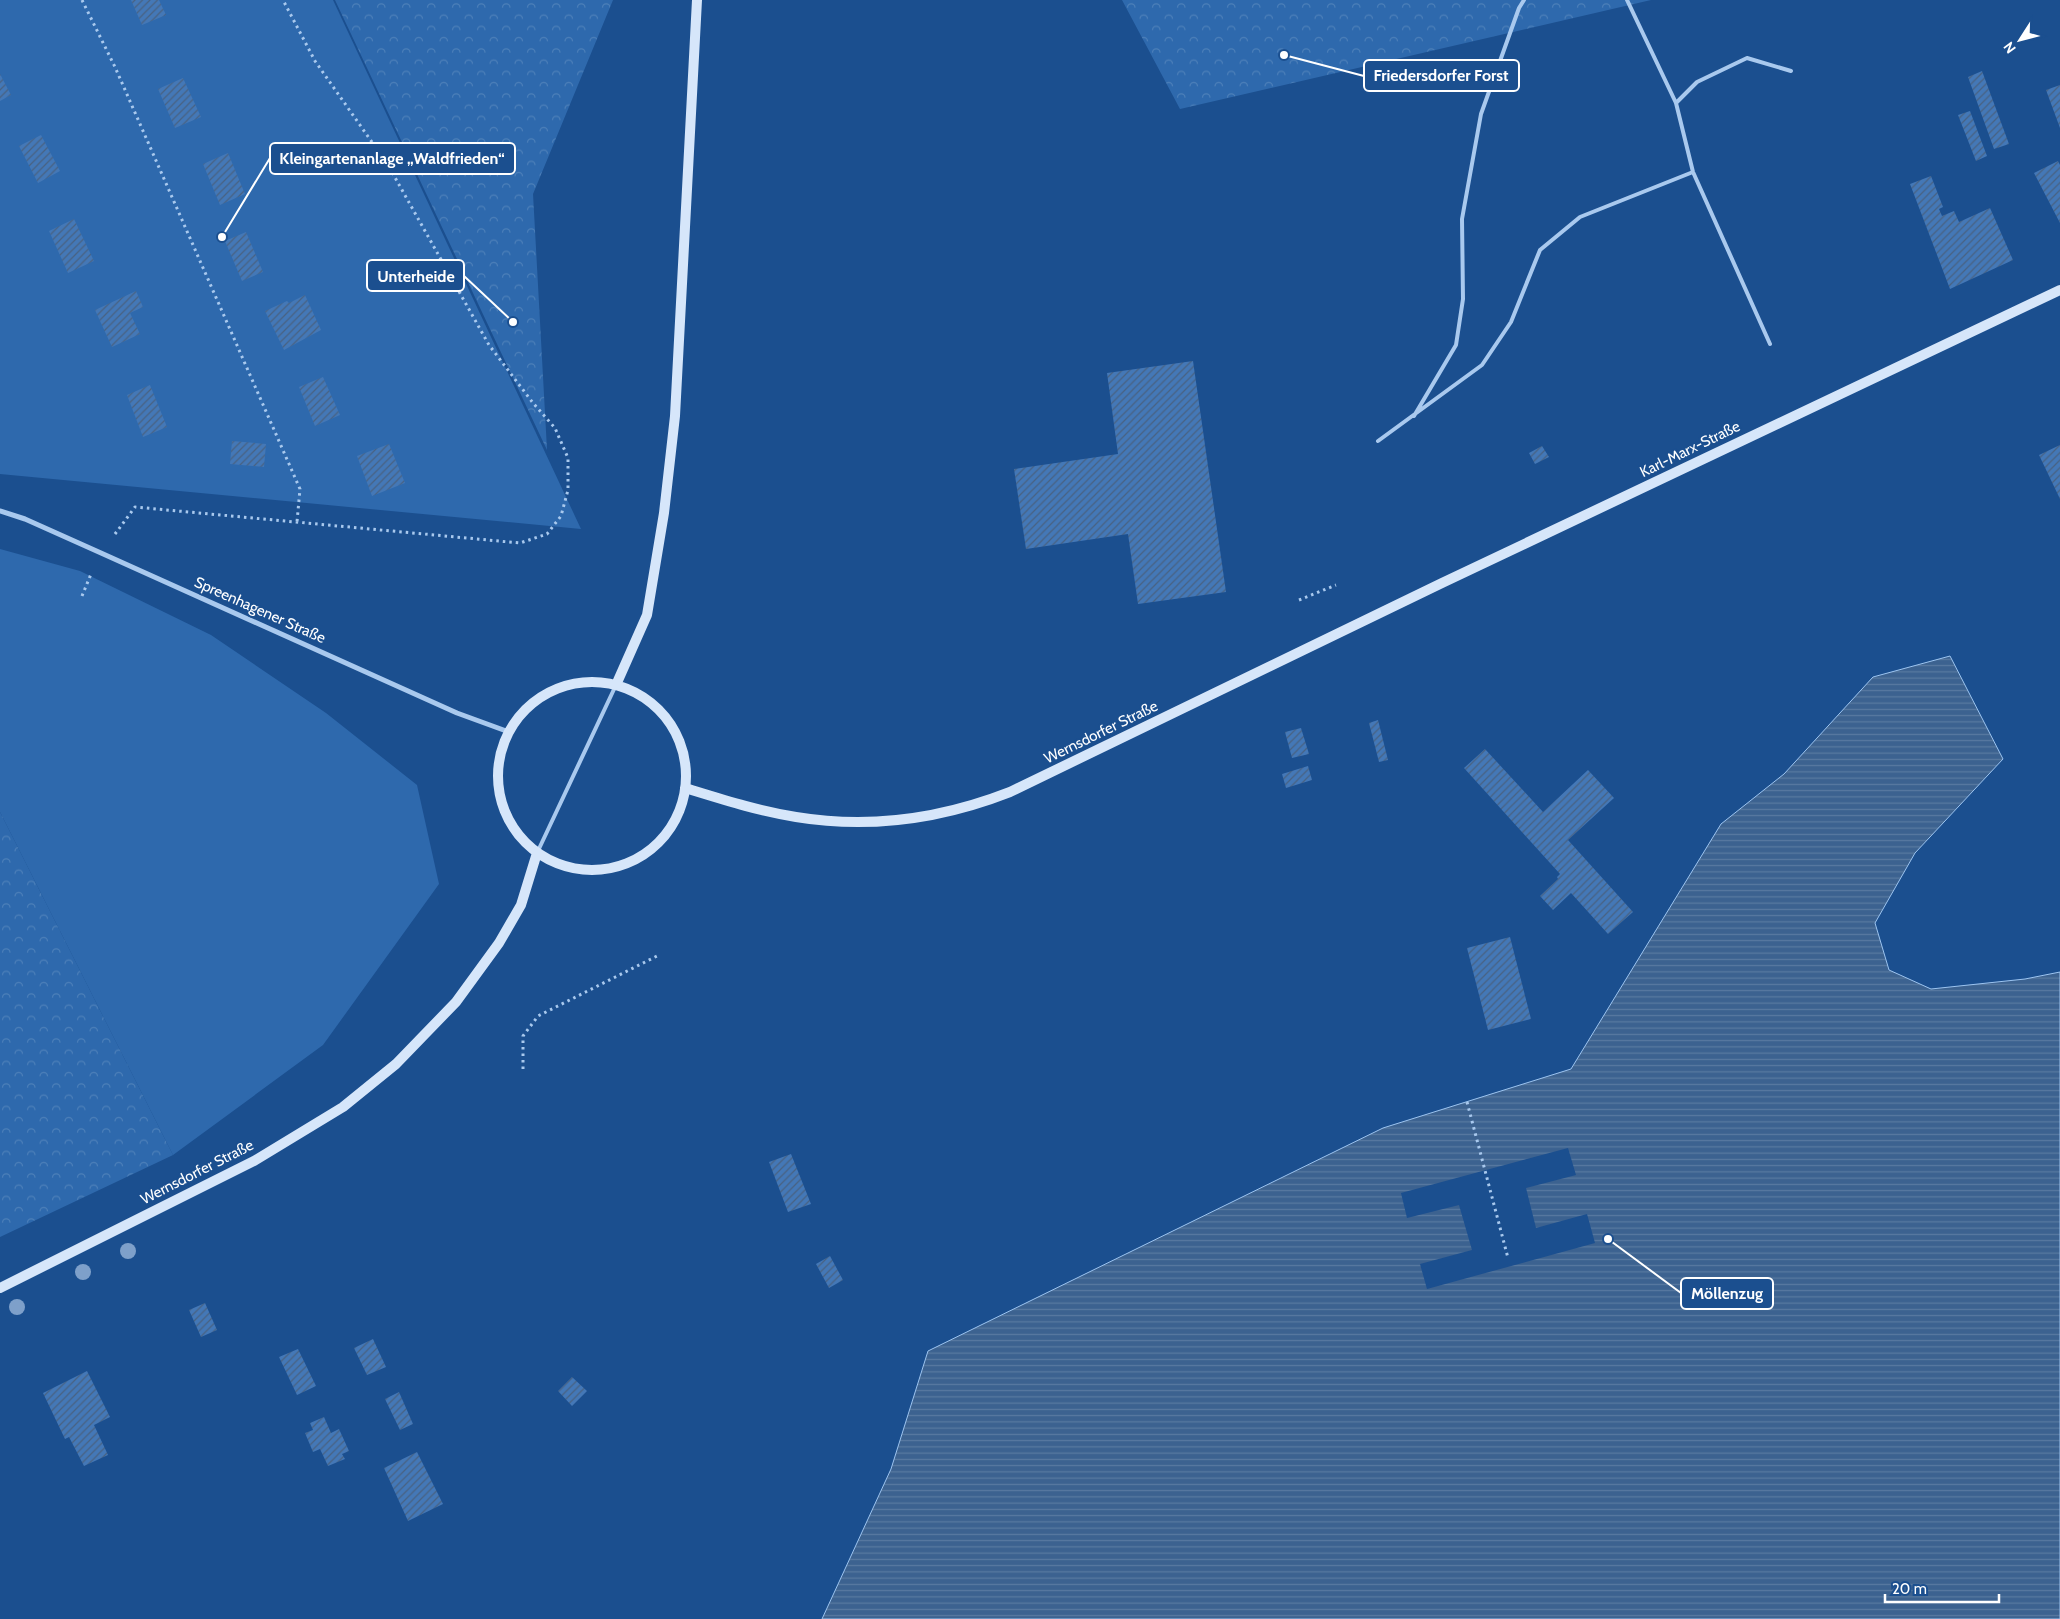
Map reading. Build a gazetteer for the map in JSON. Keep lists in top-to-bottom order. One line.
{"streets":{"main road":["Karl-Marx-Straße","Wernsdorfer Straße"],"street":["Spreenhagener Straße"]},"crossings":[["Karl-Marx-Straße","Wernsdorfer Straße"]],"places":["Friedersdorfer Forst","Kleingartenanlage „Waldfrieden“","Unterheide","Möllenzug"],"scale_bar":"20 m","north":"bottom left"}
